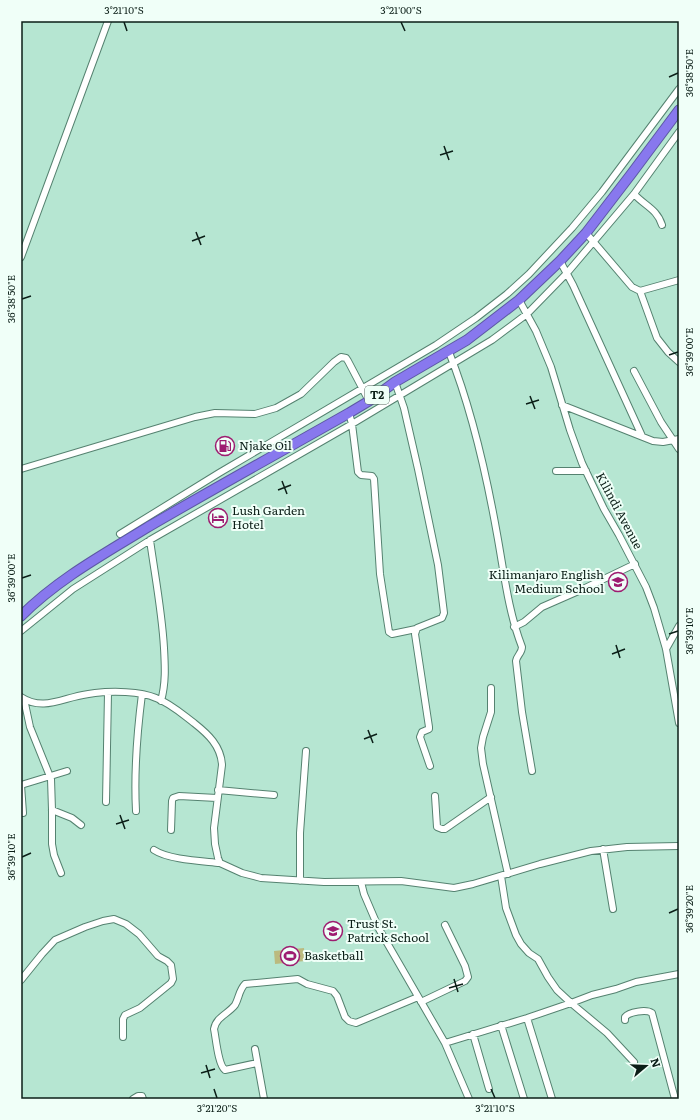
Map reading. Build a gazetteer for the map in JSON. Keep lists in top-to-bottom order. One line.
{"streets":{"highway":["T2"],"street":["Kilindi Avenue"]},"crossings":[["T2","Kilindi Avenue"]],"places":{"fuel station":["Njake Oil"],"hotel":["Lush Garden Hotel"],"school or university":["Kilimanjaro English Medium School","Trust St. Patrick School"],"sports":["Basketball"]},"north":"right","coordinates":["3°21'10\"S","3°21'00\"S","36°38'50\"E","36°39'00\"E","36°39'10\"E","36°39'20\"E","3°21'20\"S"]}
